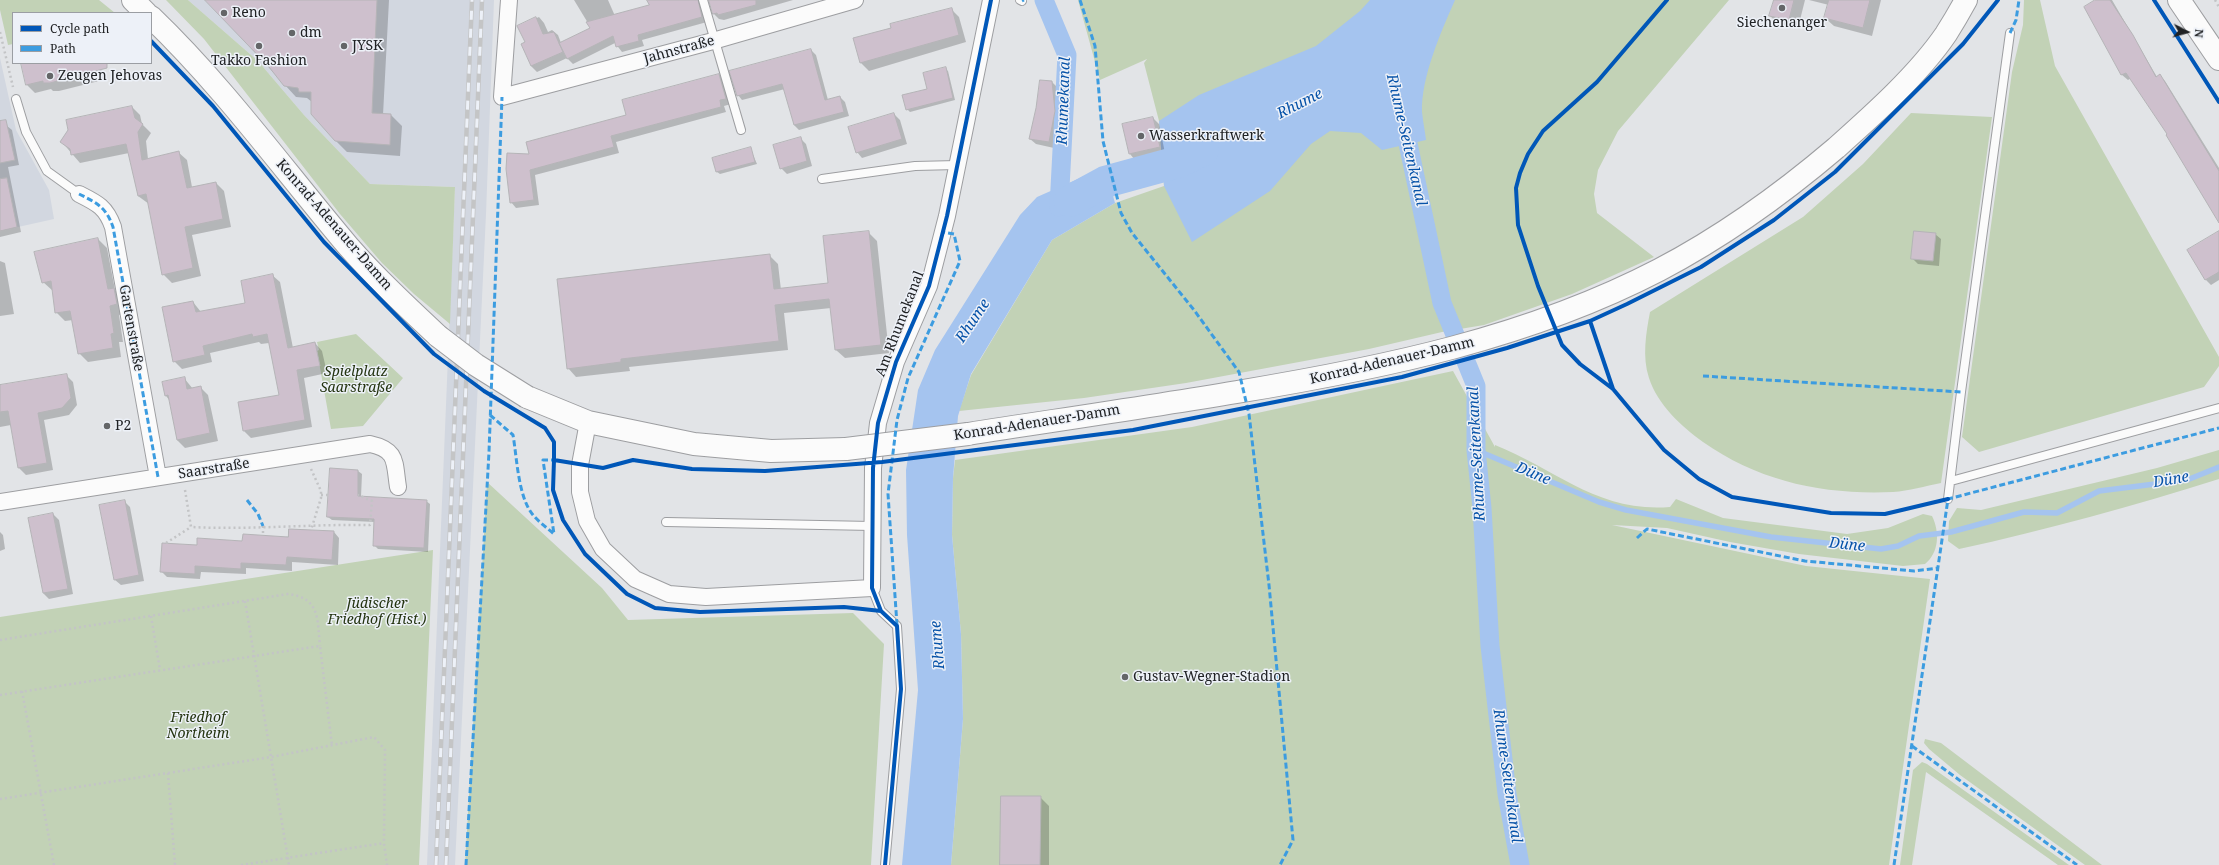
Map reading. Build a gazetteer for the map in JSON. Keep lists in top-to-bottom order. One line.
{"streets":{"main road":["Konrad-Adenauer-Damm"],"street":["Jahnstraße","Am Rhumekanal","Gartenstraße","Saarstraße"]},"crossings":[["Gartenstraße","Saarstraße"]],"water":["Rhumekanal","Rhume","Rhume-Seitenkanal","Düne"],"parks":["Spielplatz Saarstraße","Jüdischer Friedhof (Hist.)","Friedhof Northeim"],"places":["Siechenanger","Reno","dm","Takko Fashion","JYSK","Zeugen Jehovas","Wasserkraftwerk","P2","Gustav-Wegner-Stadion"],"legend":["Cycle path","Path"],"north":"right"}
